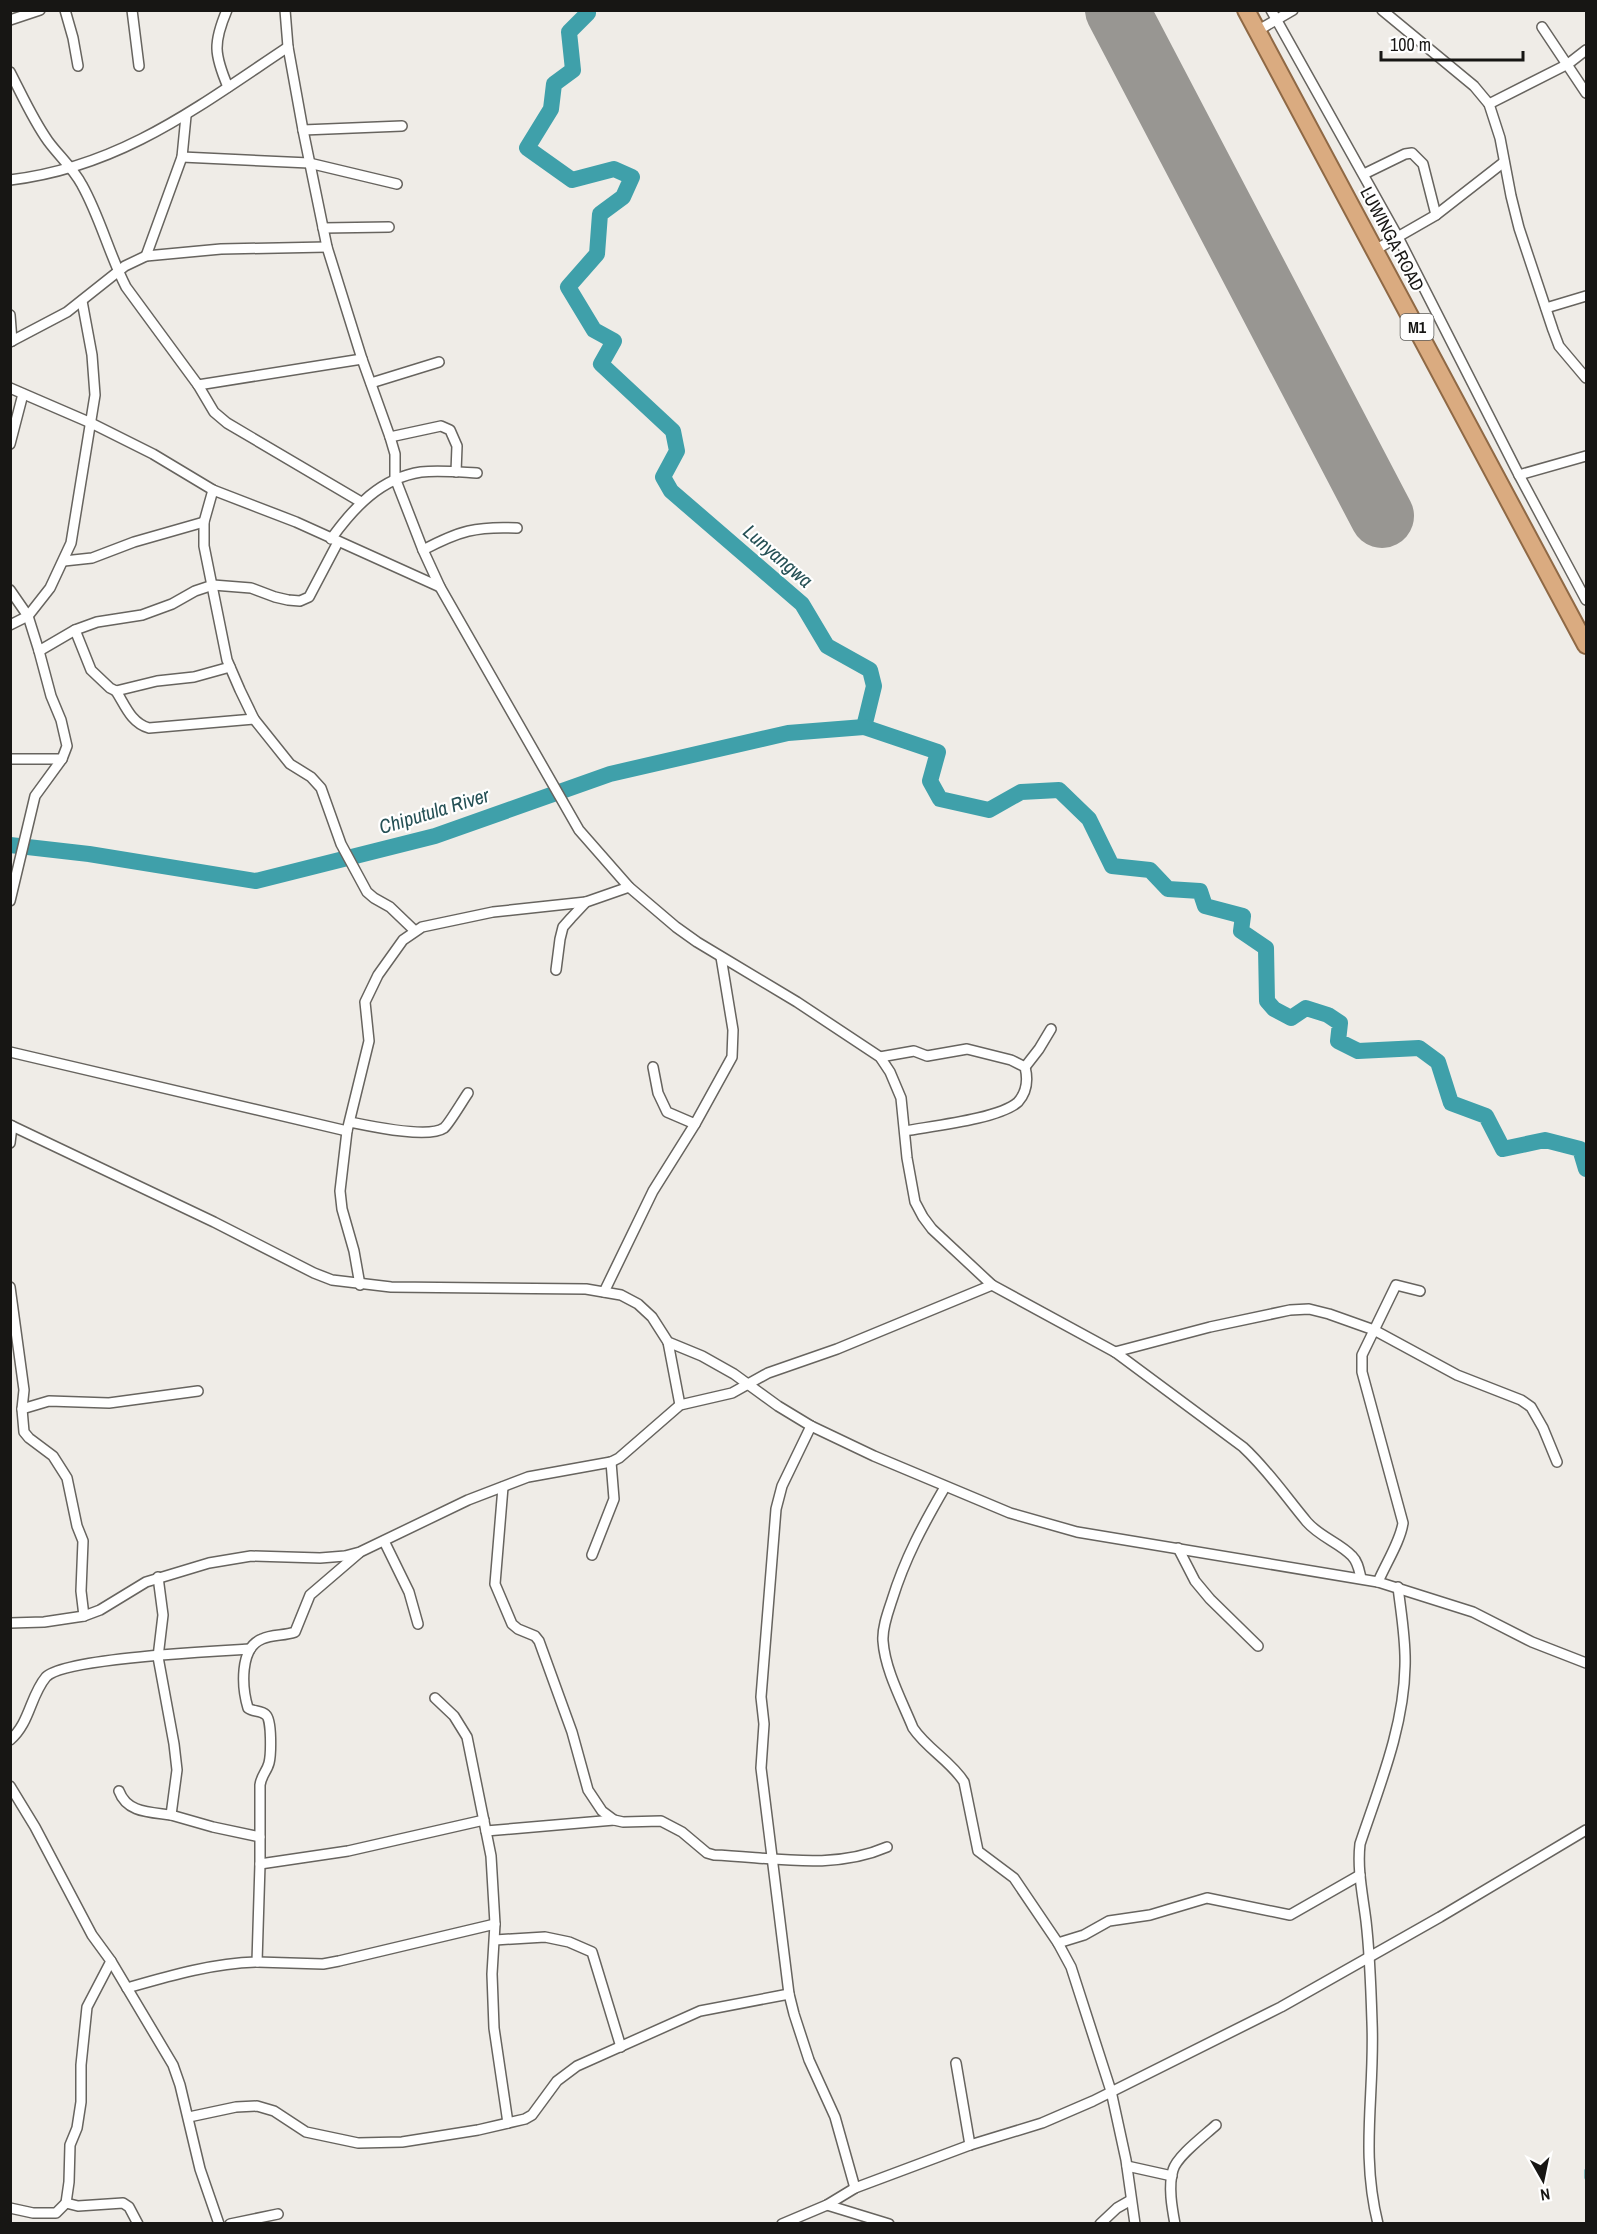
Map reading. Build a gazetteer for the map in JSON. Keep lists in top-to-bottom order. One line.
{"streets":{"highway":["LUWINGA ROAD","M1"]},"water":["Lunyangwa","Chiputula River"],"scale_bar":"100 m","north":"bottom"}
